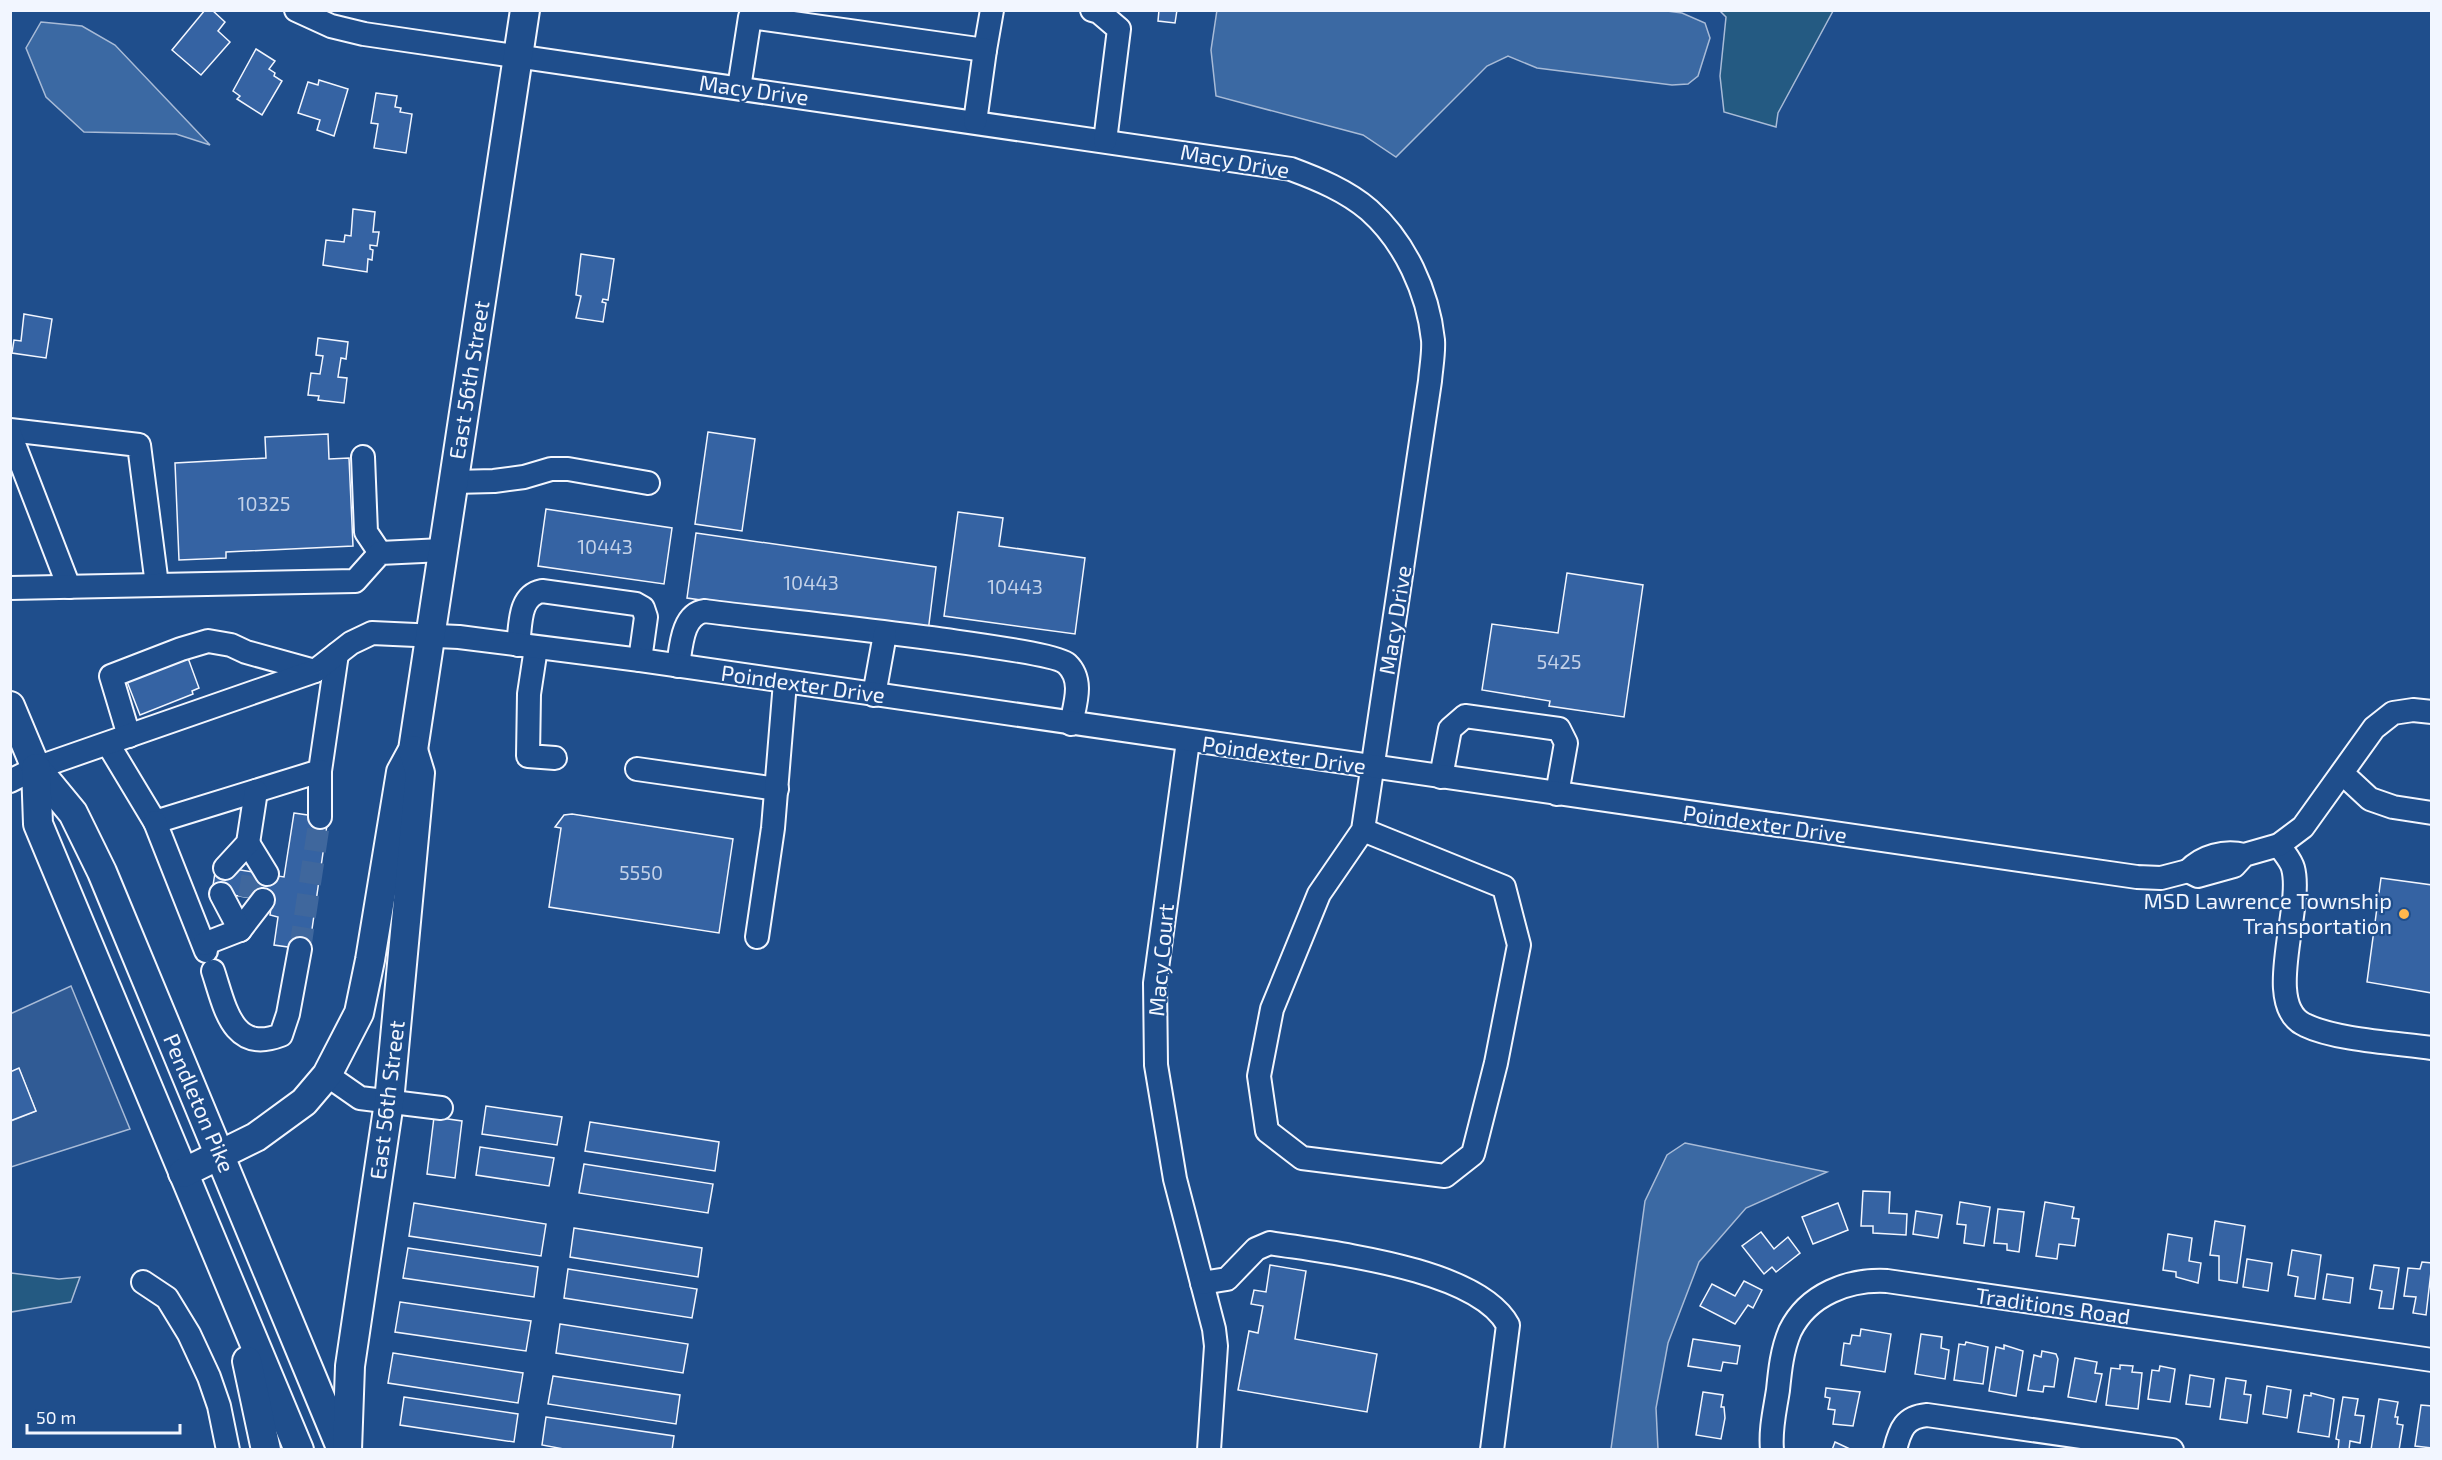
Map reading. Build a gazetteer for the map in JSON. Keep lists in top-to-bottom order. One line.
{"streets":{"main road":["East 56th Street","Pendleton Pike"],"street":["Macy Drive","Poindexter Drive","Macy Court","Traditions Road"]},"crossings":[["Macy Drive","East 56th Street"],["Macy Drive","Poindexter Drive"],["East 56th Street","Poindexter Drive"],["East 56th Street","Pendleton Pike"],["Poindexter Drive","Macy Court"]],"places":["MSD Lawrence Township Transportation"],"house_numbers":["10325","10443","10443","10443","5425","5550"],"scale_bar":"50 m"}
